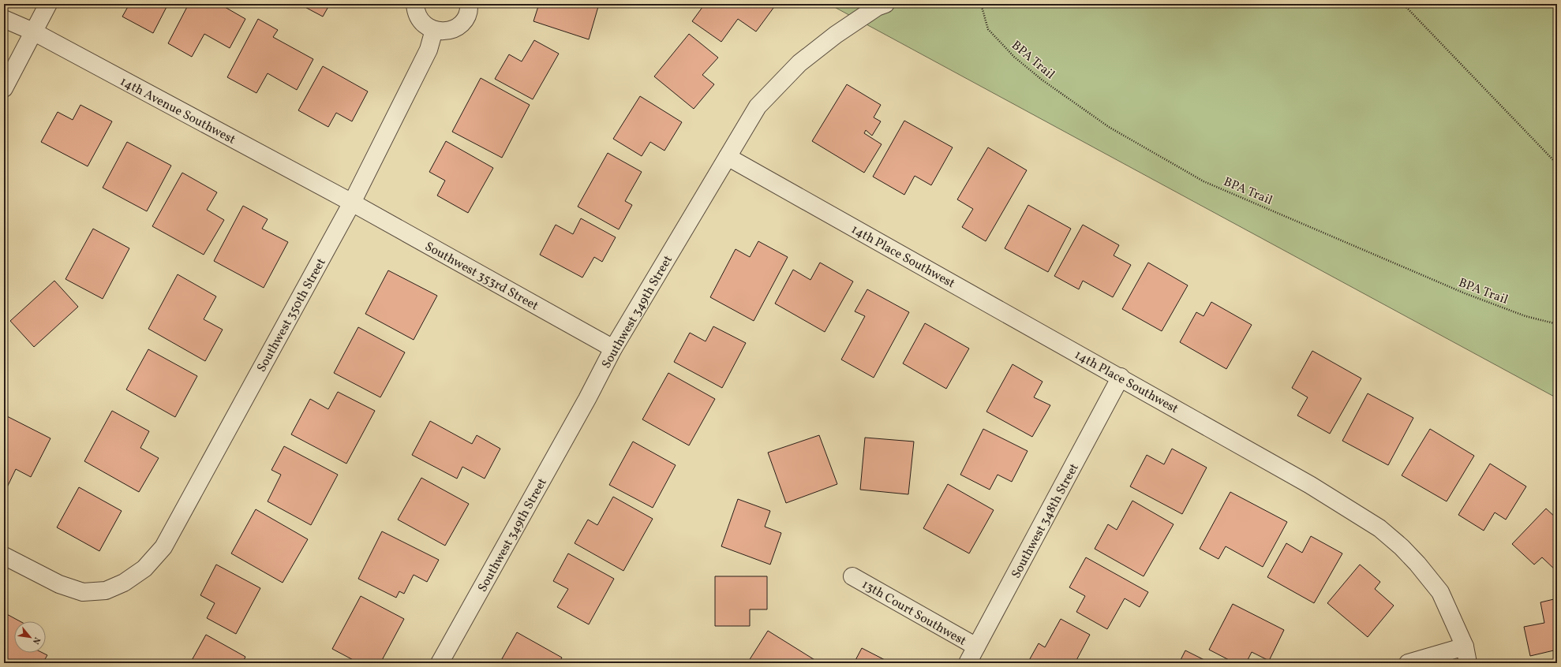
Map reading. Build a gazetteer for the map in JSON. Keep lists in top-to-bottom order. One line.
{"streets":{"street":["14th Avenue Southwest","14th Place Southwest","Southwest 353rd Street","Southwest 349th Street","Southwest 350th Street","Southwest 348th Street","13th Court Southwest"],"path":["BPA Trail"]},"crossings":[["14th Avenue Southwest","Southwest 353rd Street"],["14th Avenue Southwest","Southwest 350th Street"],["14th Place Southwest","Southwest 349th Street"],["14th Place Southwest","Southwest 348th Street"],["Southwest 353rd Street","Southwest 349th Street"],["Southwest 353rd Street","Southwest 350th Street"],["Southwest 348th Street","13th Court Southwest"]],"north":"bottom right"}
